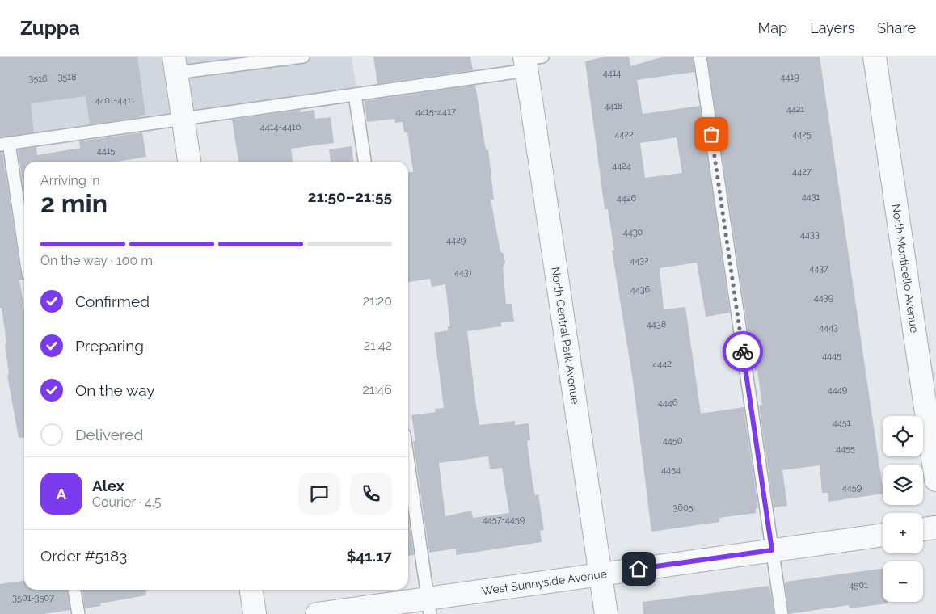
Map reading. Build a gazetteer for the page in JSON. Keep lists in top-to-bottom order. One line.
{"streets":{"street":["North Monticello Avenue","North Central Park Avenue","West Sunnyside Avenue"]},"crossings":[["North Central Park Avenue","West Sunnyside Avenue"]],"house_numbers":["4414","3518","4419","3516","4401-4411","4418","4421","4415-4417","4414-4416","4422","4425","4415","4424","4427","4431","4426","4430","4433","4429","4432","4437","4431","4436","4439","4438","4443","4445","4442","4449","4446","4451","4450","4455","4454","4459","3605","4457-4459","4501","3501-3507"],"page":{"header":"Zuppa","nav":["Map","Layers","Share"],"heading":["2 min","Arriving in","21:50–21:55"],"panel":["Alex","Courier · 4.5","Order #5183","$41.17"],"bar":"On the way · 100 m","list":[["Confirmed","21:20"],["Preparing","21:42"],["On the way","21:46"],"Delivered"],"map_buttons":["+","−"],"round":"A"}}
